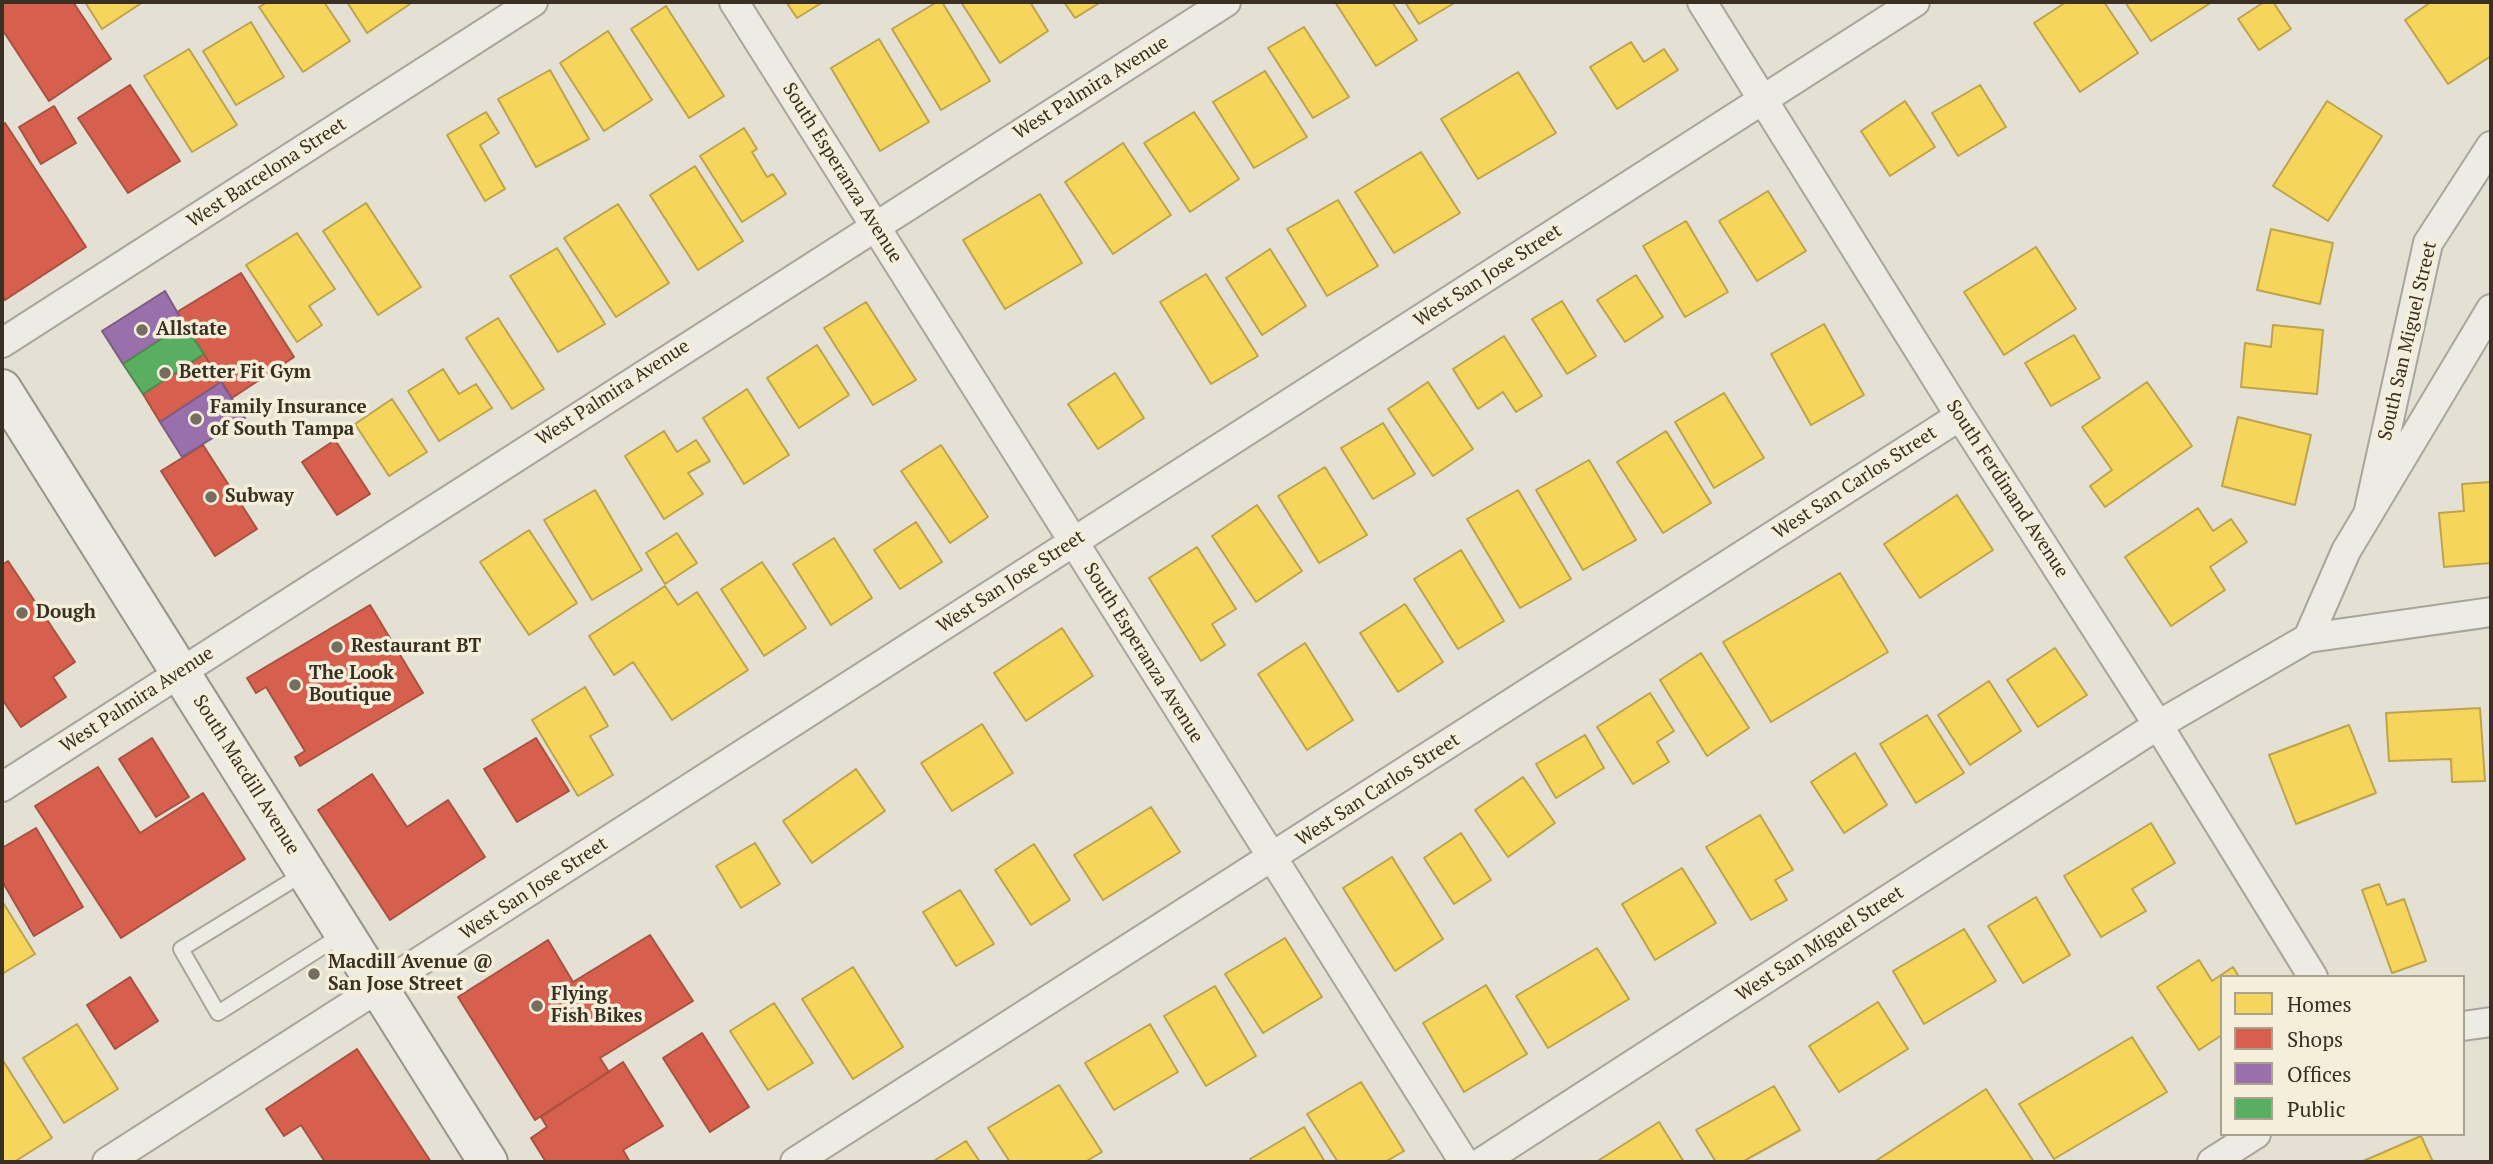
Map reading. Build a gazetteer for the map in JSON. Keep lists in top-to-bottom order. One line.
{"streets":{"street":["West Palmira Avenue","West Barcelona Street","South Esperanza Avenue","West San Jose Street","South San Miguel Street","West San Carlos Street","South Ferdinand Avenue","South Macdill Avenue","West San Miguel Street"]},"crossings":[["West Palmira Avenue","South Esperanza Avenue"],["West Palmira Avenue","South Macdill Avenue"],["South Esperanza Avenue","West San Jose Street"],["South Esperanza Avenue","West San Carlos Street"],["West San Jose Street","South Ferdinand Avenue"],["West San Jose Street","South Macdill Avenue"],["South San Miguel Street","West San Miguel Street"],["West San Carlos Street","South Ferdinand Avenue"],["South Ferdinand Avenue","West San Miguel Street"]],"places":["Allstate","Better Fit Gym","Family Insurance of South Tampa","Subway","Dough","Restaurant BT","The Look Boutique","Macdill Avenue @ San Jose Street","Flying Fish Bikes"],"legend":["Homes","Shops","Offices","Public"]}
